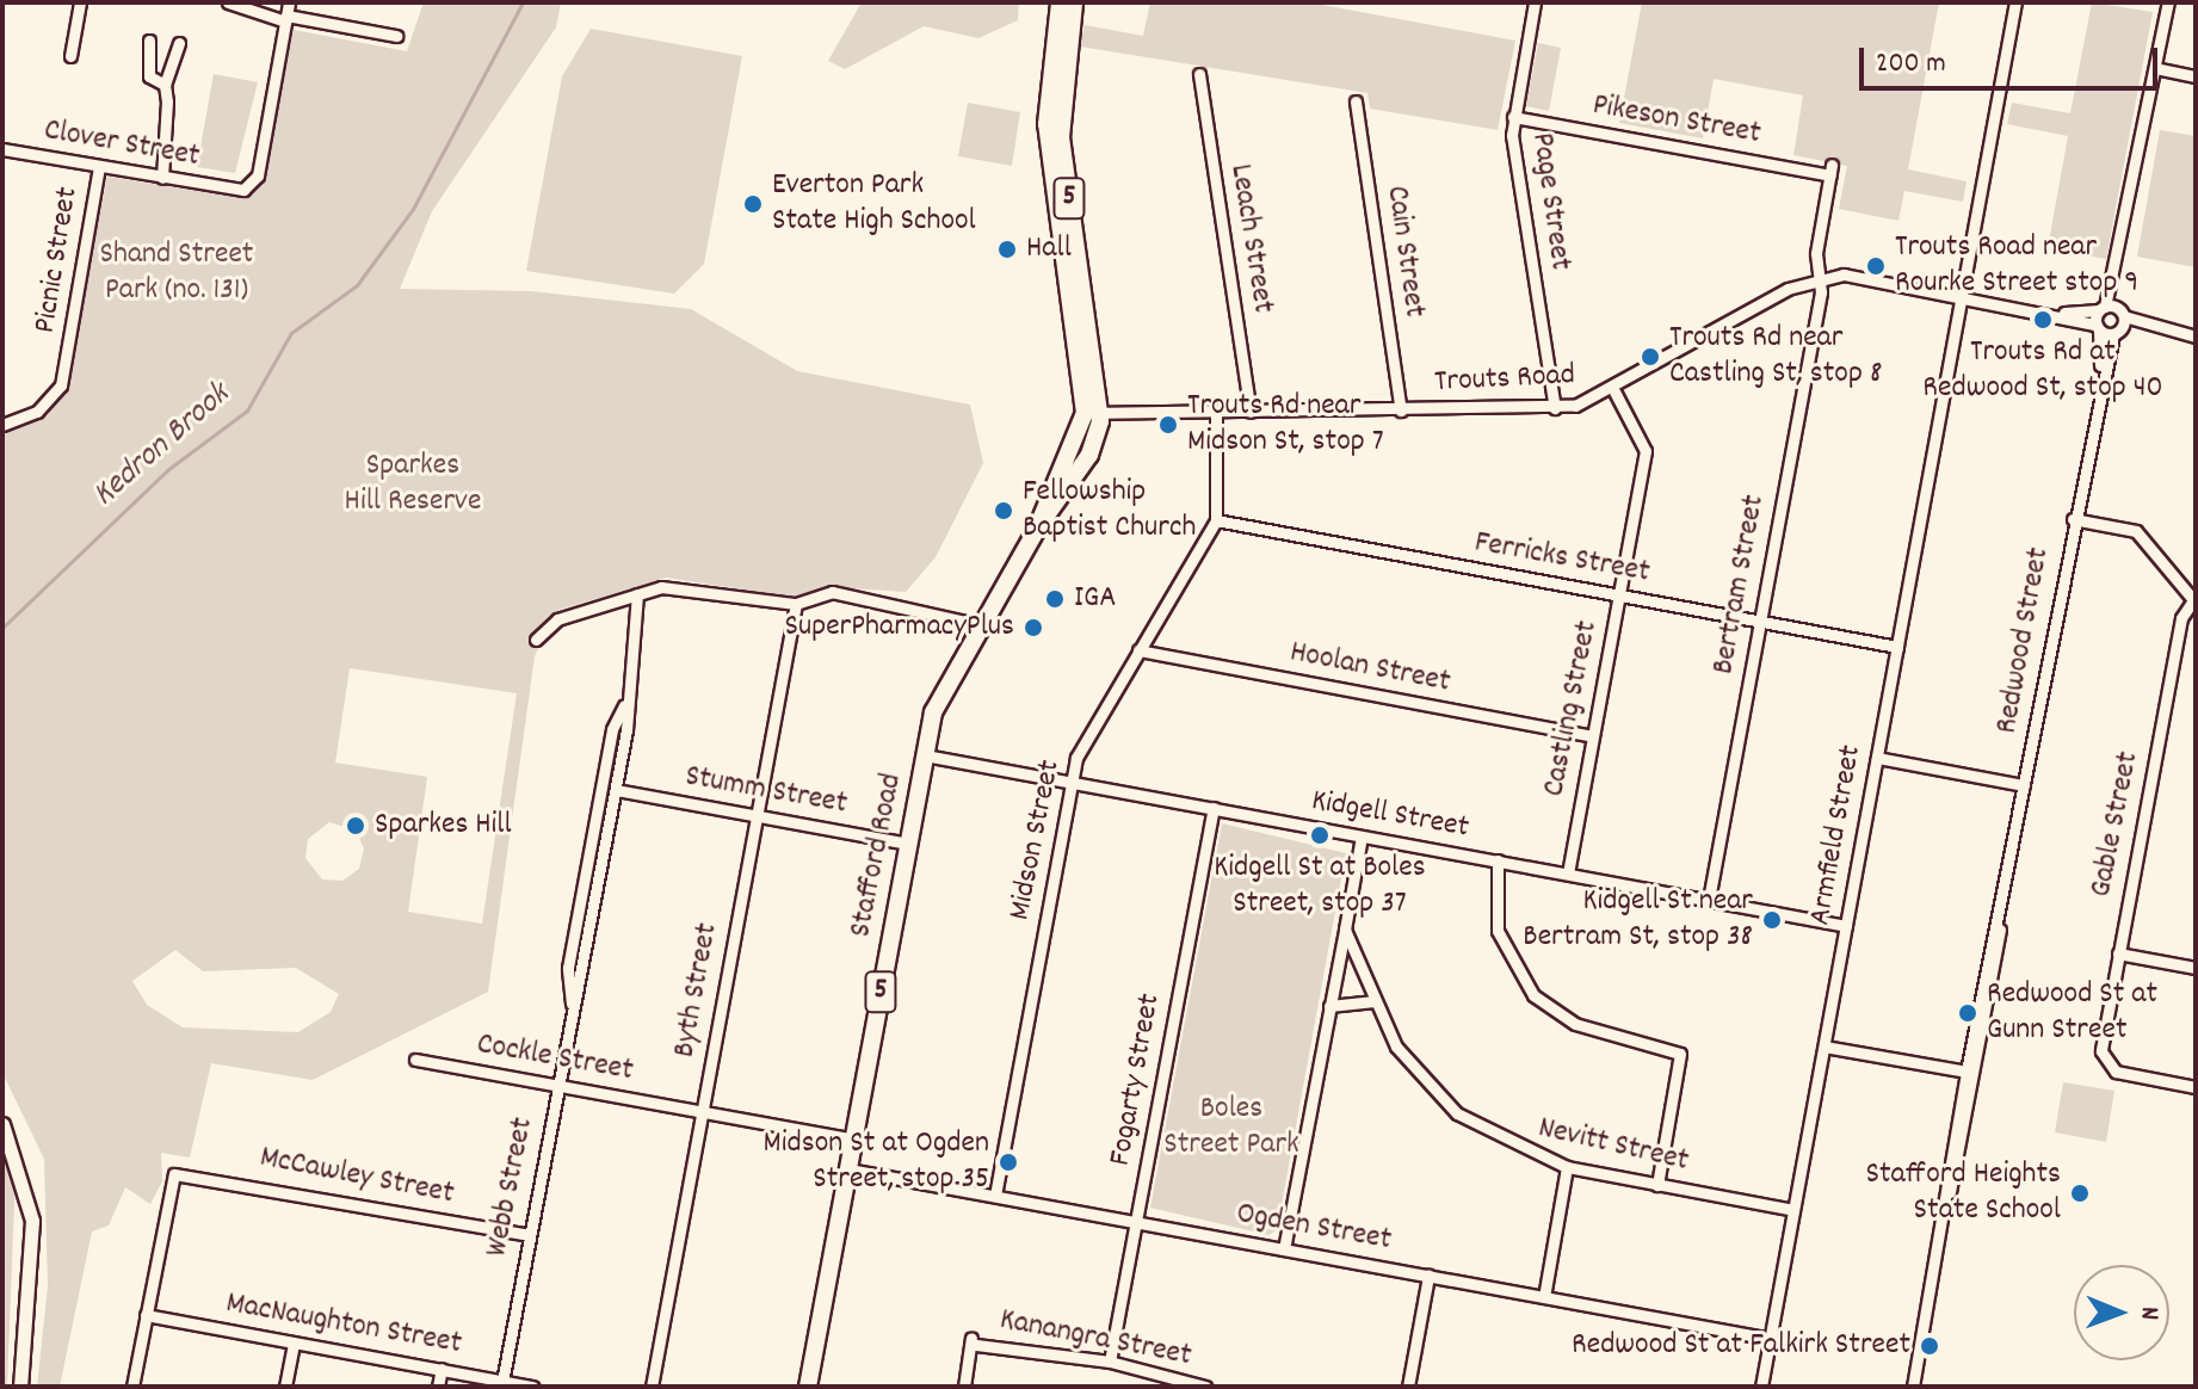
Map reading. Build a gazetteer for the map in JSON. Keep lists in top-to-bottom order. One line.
{"streets":{"highway":["5","Stafford Road"],"street":["Pikeson Street","Clover Street","Page Street","Leach Street","Cain Street","Picnic Street","Trouts Road","Ferricks Street","Bertram Street","Redwood Street","Hoolan Street","Castling Street","Stumm Street","Kidgell Street","Gable Street","Armfield Street","Midson Street","Byth Street","Cockle Street","Fogarty Street","Nevitt Street","McCawley Street","Webb Street","Ogden Street","MacNaughton Street","Kanangra Street"]},"crossings":[["Pikeson Street","Page Street"],["Pikeson Street","Bertram Street"],["Clover Street","Picnic Street"],["Page Street","Trouts Road"],["Leach Street","Trouts Road"],["Cain Street","Trouts Road"],["Trouts Road","Bertram Street"],["Trouts Road","Redwood Street"],["Trouts Road","Castling Street"],["Trouts Road","Armfield Street"],["Trouts Road","Stafford Road"],["Ferricks Street","Bertram Street"],["Ferricks Street","Castling Street"],["Ferricks Street","Armfield Street"],["Ferricks Street","Midson Street"],["Bertram Street","Kidgell Street"],["Hoolan Street","Castling Street"],["Hoolan Street","Midson Street"],["Castling Street","Kidgell Street"],["Stumm Street","Stafford Road"],["Stumm Street","Byth Street"],["Stumm Street","Webb Street"],["Kidgell Street","Armfield Street"],["Kidgell Street","Midson Street"],["Kidgell Street","Stafford Road"],["Kidgell Street","Fogarty Street"],["Armfield Street","Nevitt Street"],["Armfield Street","Ogden Street"],["Midson Street","Ogden Street"],["Stafford Road","Cockle Street"],["Stafford Road","Ogden Street"],["Byth Street","Cockle Street"],["Cockle Street","Webb Street"],["Fogarty Street","Ogden Street"],["Fogarty Street","Kanangra Street"],["McCawley Street","Webb Street"],["McCawley Street","MacNaughton Street"],["Webb Street","MacNaughton Street"]],"water":["Kedron Brook"],"parks":["Shand Street Park (no. 131)","Sparkes Hill Reserve","Boles Street Park"],"places":["Everton Park State High School","Hall","Trouts Road near Rourke Street stop 9","Trouts Rd at Redwood St, stop 40","Trouts Rd near Castling St, stop 8","Trouts Rd near Midson St, stop 7","Fellowship Baptist Church","IGA","SuperPharmacyPlus","Sparkes Hill","Kidgell St at Boles Street, stop 37","Kidgell St near Bertram St, stop 38","Redwood St at Gunn Street","Midson St at Ogden Street, stop 35","Stafford Heights State School","Redwood St at Falkirk Street"],"scale_bar":"200 m","north":"right"}
